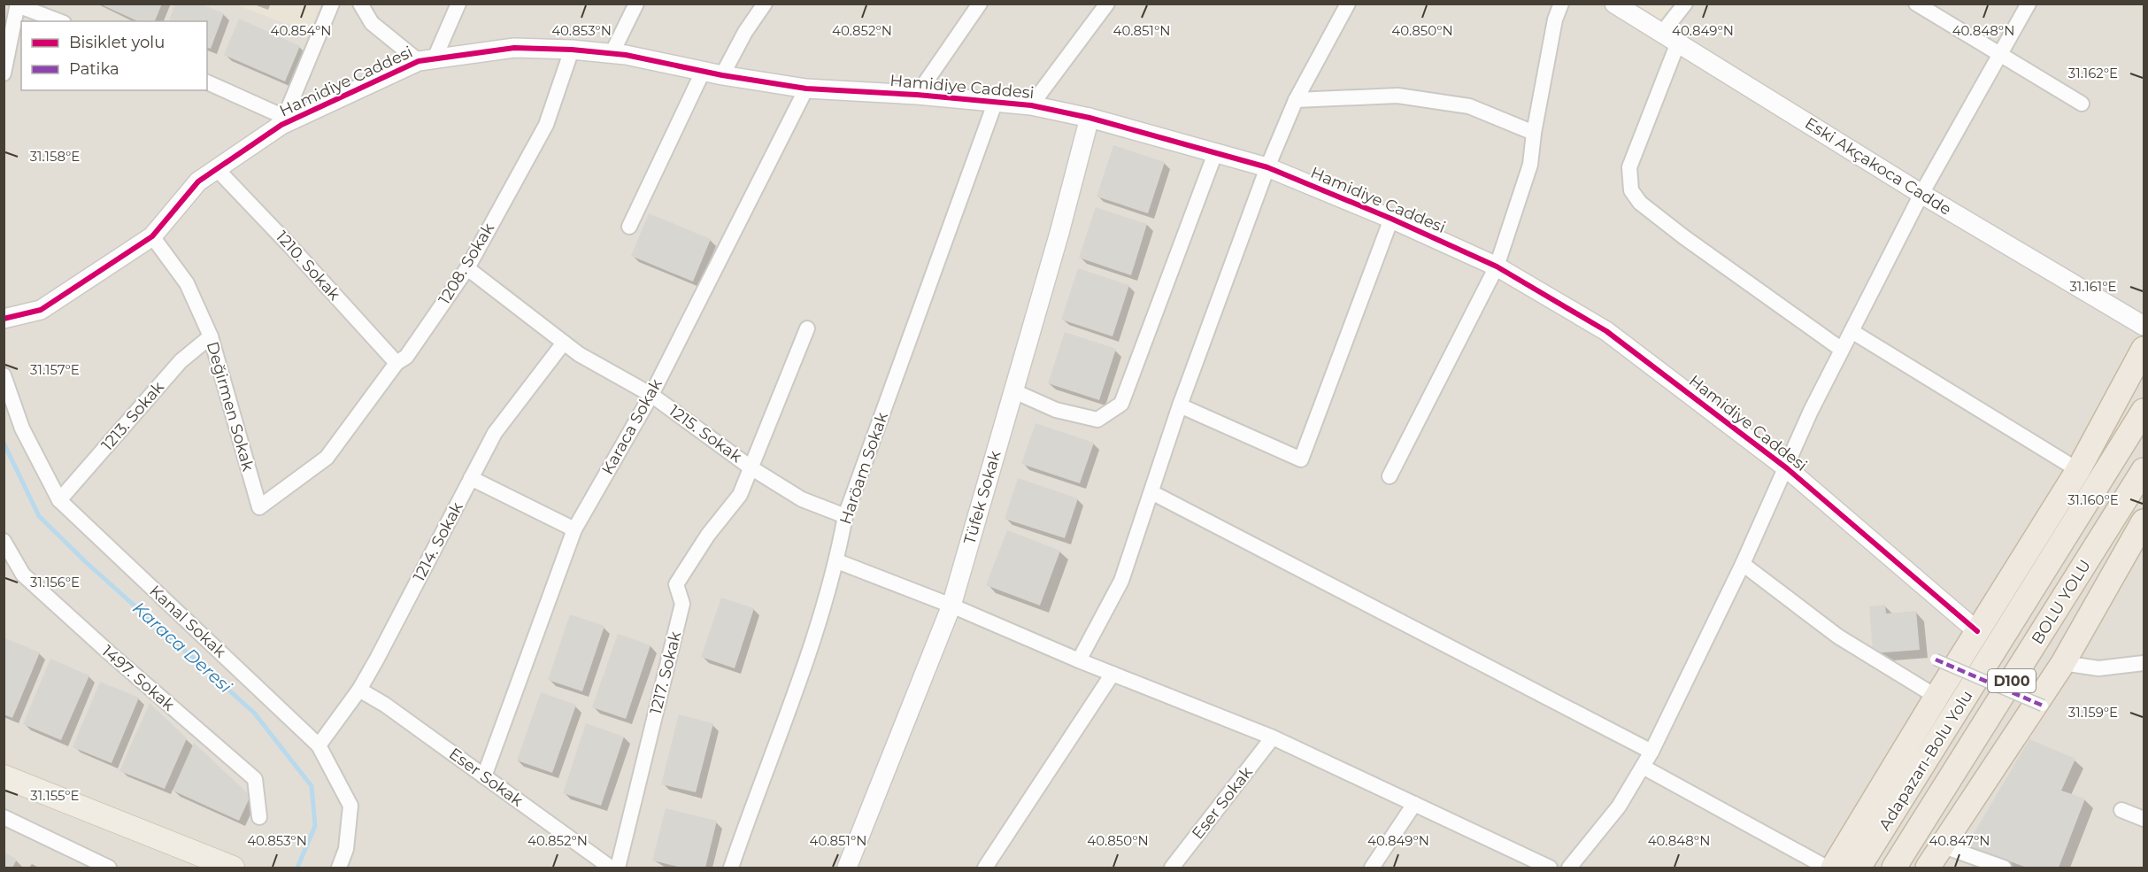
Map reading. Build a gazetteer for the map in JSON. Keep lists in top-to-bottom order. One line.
{"streets":{"highway":["BOLU YOLU","D100","Adapazarı-Bolu Yolu"],"street":["Hamidiye Caddesi","Eski Akçakoca Cadde","1208. Sokak","1210. Sokak","Değirmen Sokak","1213. Sokak","Karaca Sokak","1215. Sokak","Haröam Sokak","Tüfek Sokak","1214. Sokak","Kanal Sokak","1217. Sokak","1497. Sokak","Eser Sokak"]},"crossings":[["Hamidiye Caddesi","1208. Sokak"],["Hamidiye Caddesi","1210. Sokak"],["Hamidiye Caddesi","Değirmen Sokak"],["Hamidiye Caddesi","Karaca Sokak"],["Hamidiye Caddesi","Haröam Sokak"],["Hamidiye Caddesi","Tüfek Sokak"],["1208. Sokak","1210. Sokak"],["1208. Sokak","Değirmen Sokak"],["1208. Sokak","1215. Sokak"],["Değirmen Sokak","1213. Sokak"],["1213. Sokak","Kanal Sokak"],["Karaca Sokak","1215. Sokak"],["Karaca Sokak","Eser Sokak"],["1215. Sokak","Haröam Sokak"],["1215. Sokak","1214. Sokak"],["1215. Sokak","1217. Sokak"],["1214. Sokak","Kanal Sokak"],["1214. Sokak","Eser Sokak"]],"water":["Karaca Deresi"],"legend":["Bisiklet yolu","Patika"],"coordinates":["40.854°N","40.853°N","40.852°N","40.851°N","40.850°N","40.849°N","40.848°N","31.162°E","31.158°E","31.161°E","31.157°E","31.160°E","31.156°E","31.159°E","31.155°E","40.847°N"]}
